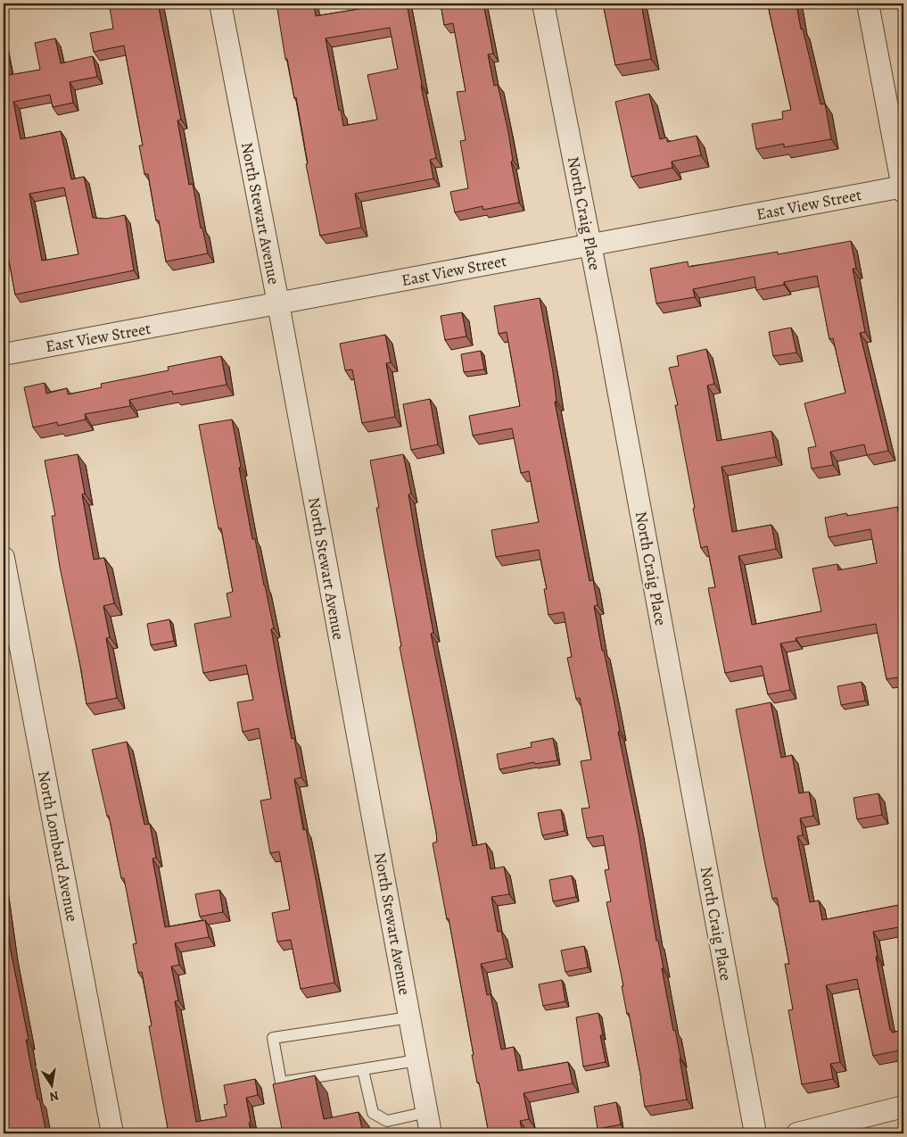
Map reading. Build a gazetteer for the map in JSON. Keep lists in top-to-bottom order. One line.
{"streets":{"street":["East View Street","North Stewart Avenue","North Craig Place","North Lombard Avenue"]},"crossings":[["East View Street","North Stewart Avenue"],["East View Street","North Craig Place"]],"north":"bottom"}
